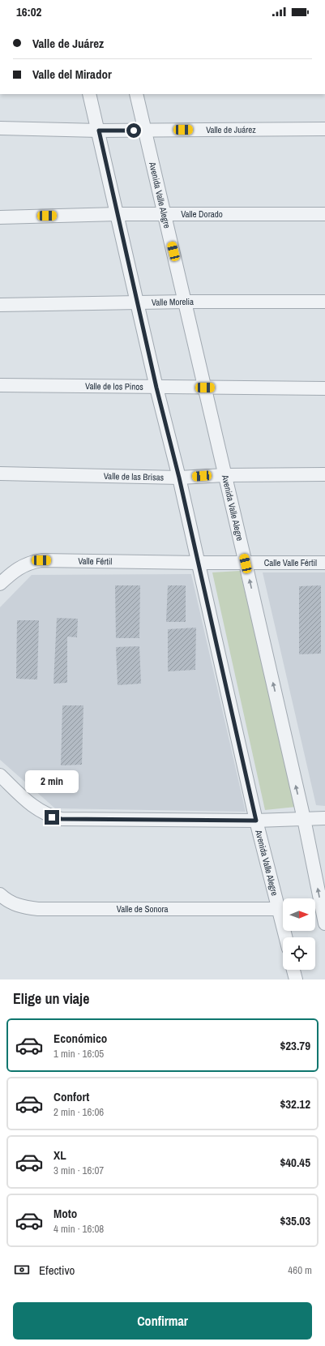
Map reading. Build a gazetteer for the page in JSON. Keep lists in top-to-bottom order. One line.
{"streets":{"street":["Valle de Juárez","Avenida Valle Alegre","Valle Dorado","Valle Morelia","Valle de los Pinos","Valle de las Brisas","Valle Fértil","Calle Valle Fértil","Valle de Sonora"]},"crossings":[["Valle de Juárez","Avenida Valle Alegre"],["Avenida Valle Alegre","Valle Dorado"],["Avenida Valle Alegre","Valle Morelia"],["Avenida Valle Alegre","Valle de los Pinos"],["Avenida Valle Alegre","Valle de las Brisas"],["Avenida Valle Alegre","Valle Fértil"],["Avenida Valle Alegre","Calle Valle Fértil"],["Valle Fértil","Calle Valle Fértil"]],"north":"right","page":{"status":"16:02","banner":["Valle de Juárez","Valle del Mirador"],"bubble":"2 min","heading":"Elige un viaje","list":[{"name":"Económico","note":"1 min · 16:05","value":"$23.79"},{"name":"Confort","note":"2 min · 16:06","value":"$32.12"},{"name":"XL","note":"3 min · 16:07","value":"$40.45"},{"name":"Moto","note":"4 min · 16:08","value":"$35.03"}],"pay":["Efectivo","460 m"],"buttons":"Confirmar"}}
